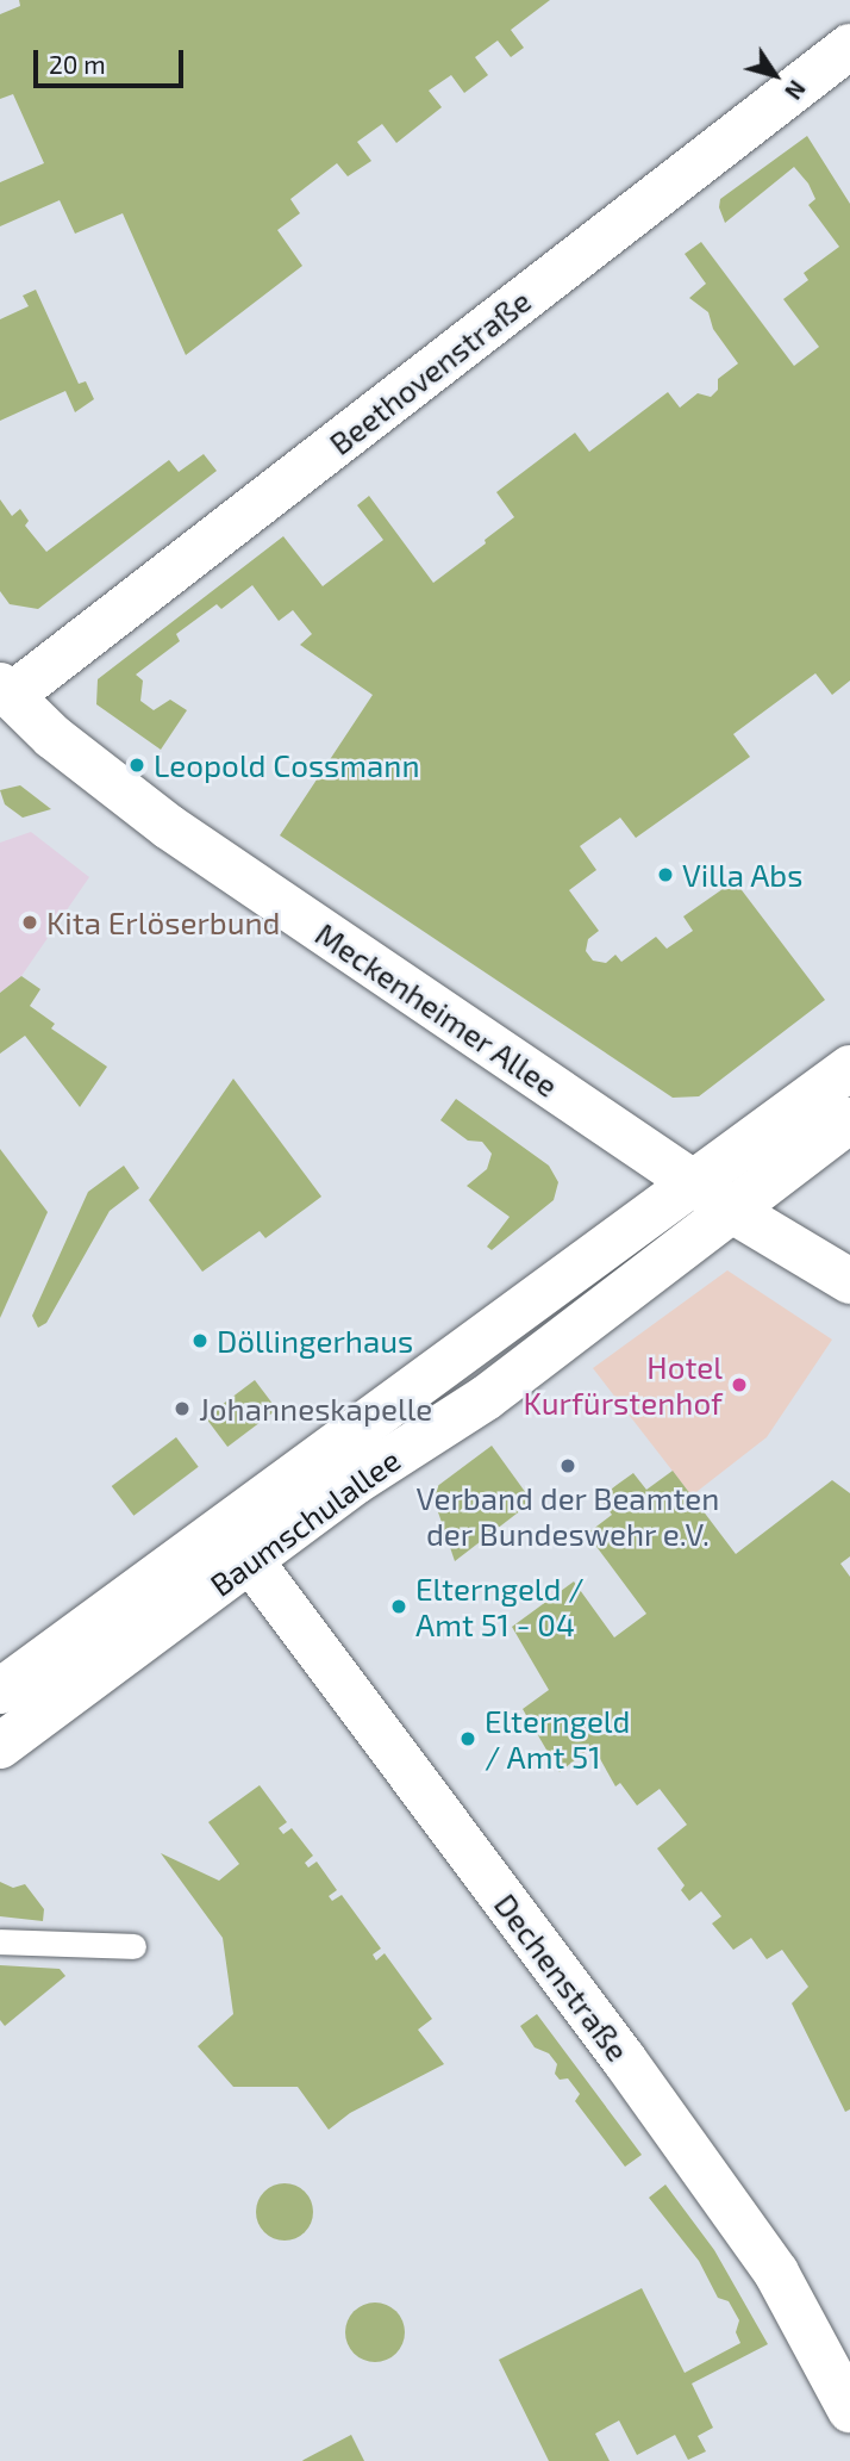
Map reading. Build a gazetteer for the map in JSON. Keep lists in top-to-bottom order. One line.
{"streets":{"street":["Beethovenstraße","Meckenheimer Allee","Baumschulallee","Dechenstraße"]},"crossings":[["Beethovenstraße","Meckenheimer Allee"],["Meckenheimer Allee","Baumschulallee"],["Baumschulallee","Dechenstraße"]],"places":["Leopold Cossmann","Villa Abs","Kita Erlöserbund","Döllingerhaus","Hotel Kurfürstenhof","Johanneskapelle","Verband der Beamten der Bundeswehr e.V.","Elterngeld / Amt 51 - 04","Elterngeld / Amt 51"],"scale_bar":"20 m","north":"bottom right"}
